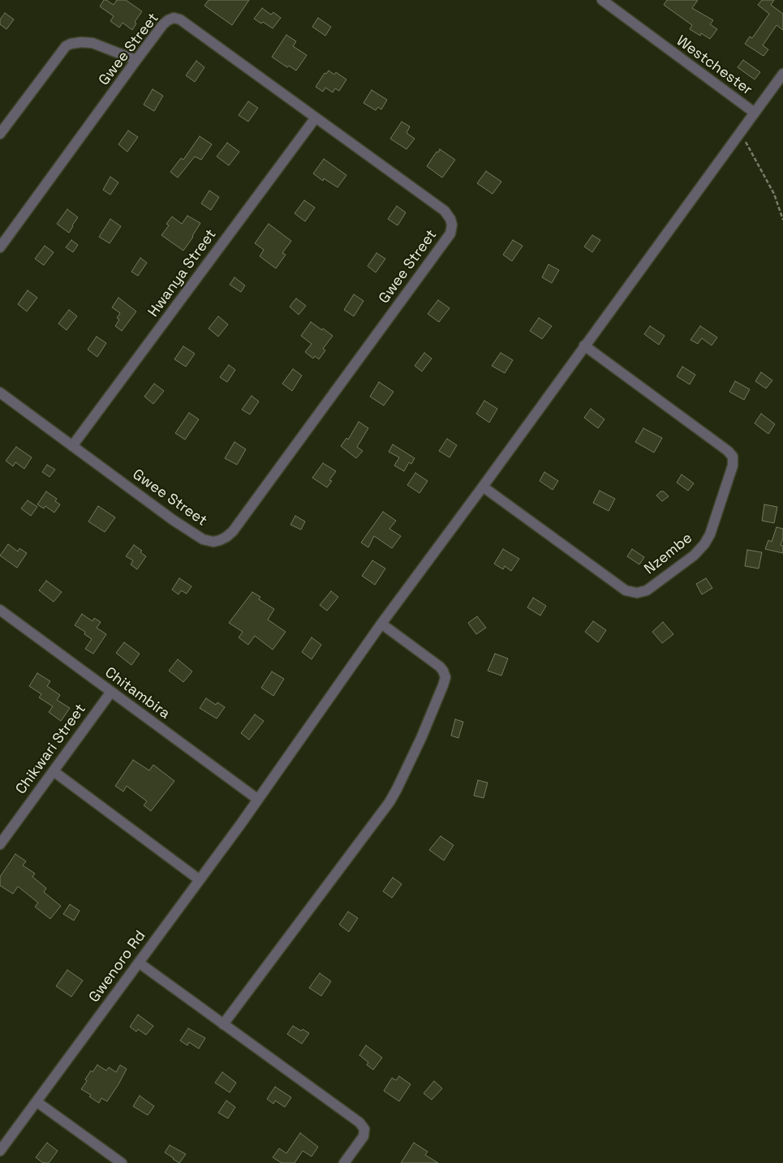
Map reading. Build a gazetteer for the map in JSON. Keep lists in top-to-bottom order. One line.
{"streets":{"street":["Gwee Street","Westchester","Hwanya Street","Nzembe","Chitambira","Chikwari Street","Gwenoro Rd"]},"crossings":[["Gwee Street","Hwanya Street"],["Westchester","Nzembe"],["Westchester","Gwenoro Rd"],["Nzembe","Gwenoro Rd"],["Chitambira","Chikwari Street"],["Chitambira","Gwenoro Rd"]]}
